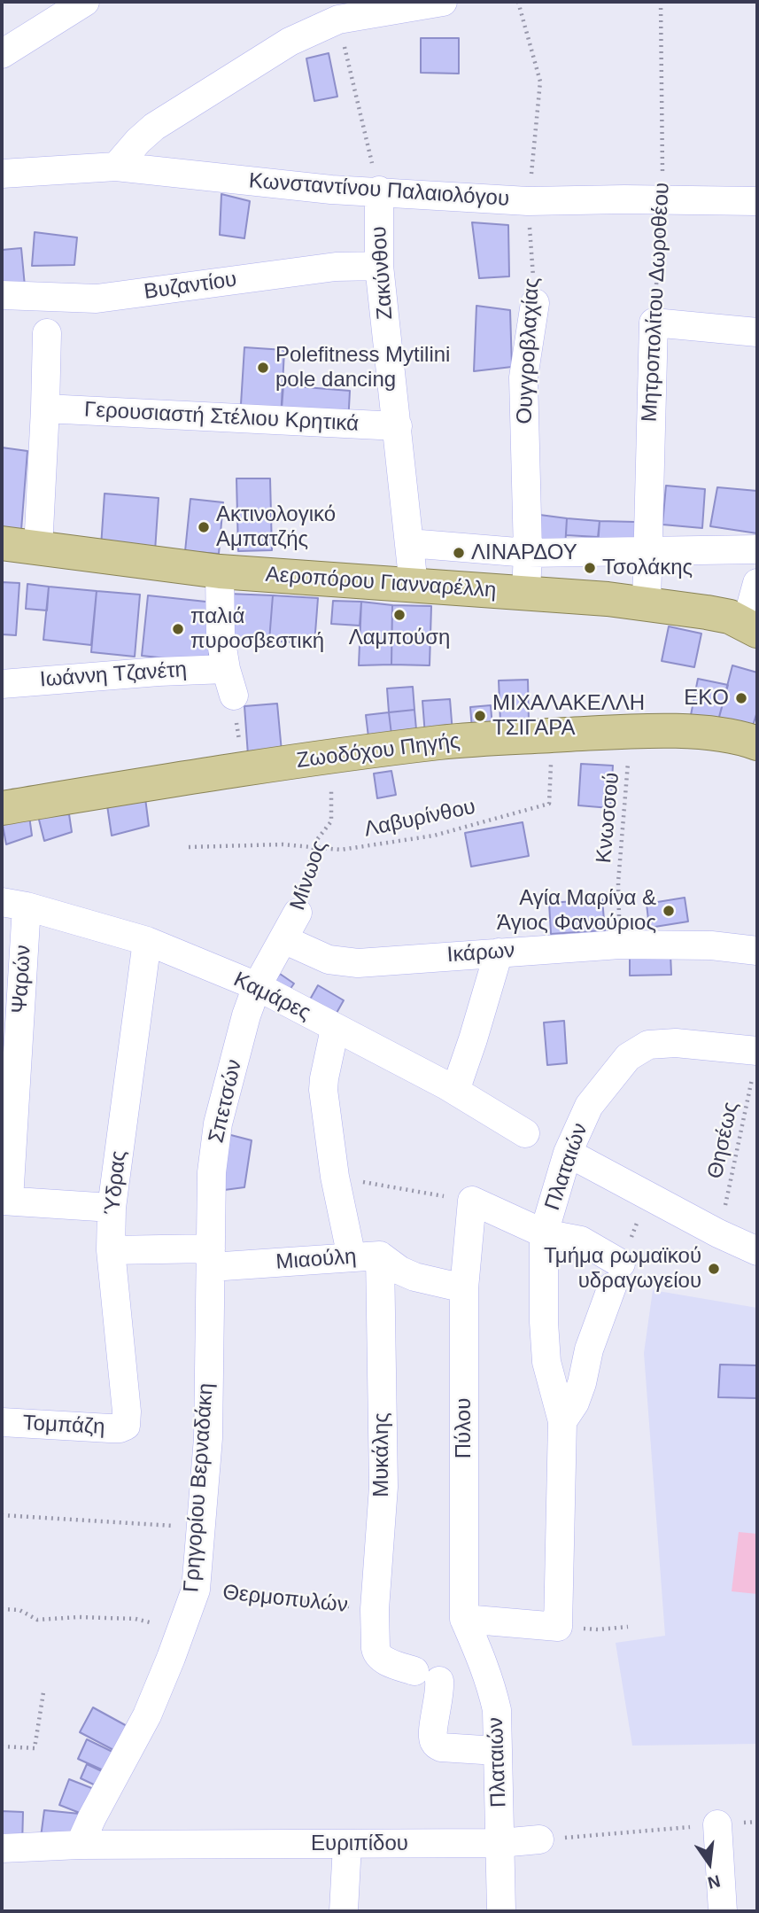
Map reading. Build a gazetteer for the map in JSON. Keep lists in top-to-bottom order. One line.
{"streets":{"main road":["Αεροπόρου Γιανναρέλλη","Ζωοδόχου Πηγής"],"street":["Κωνσταντίνου Παλαιολόγου","Ζακύνθου","Βυζαντίου","Μητροπολίτου Δωροθέου","Ουγγροβλαχίας","Γερουσιαστή Στέλιου Κρητικά","Ιωάννη Τζανέτη","Μίνωος","Ικάρων","Ψαρών","Καμάρες","Σπετσών","Πλαταιών","Ύδρας","Μιαούλη","Τομπάζη","Πύλου","Μυκάλης","Γρηγορίου Βερναδάκη","Ευριπίδου"],"path":["Κνωσσού","Λαβυρίνθου","Θησέως","Θερμοπυλών"]},"crossings":[["Κωνσταντίνου Παλαιολόγου","Ζακύνθου"],["Κωνσταντίνου Παλαιολόγου","Μητροπολίτου Δωροθέου"],["Κωνσταντίνου Παλαιολόγου","Ουγγροβλαχίας"],["Ζακύνθου","Βυζαντίου"],["Ζακύνθου","Γερουσιαστή Στέλιου Κρητικά"],["Ζακύνθου","Αεροπόρου Γιανναρέλλη"],["Μητροπολίτου Δωροθέου","Αεροπόρου Γιανναρέλλη"],["Ουγγροβλαχίας","Αεροπόρου Γιανναρέλλη"],["Ζωοδόχου Πηγής","Κνωσσού"],["Ζωοδόχου Πηγής","Λαβυρίνθου"],["Ζωοδόχου Πηγής","Μίνωος"],["Κνωσσού","Ικάρων"],["Λαβυρίνθου","Μίνωος"],["Μίνωος","Ικάρων"],["Μίνωος","Καμάρες"],["Μίνωος","Σπετσών"],["Ψαρών","Καμάρες"],["Καμάρες","Σπετσών"],["Καμάρες","Ύδρας"],["Σπετσών","Γρηγορίου Βερναδάκη"],["Θησέως","Πλαταιών"],["Πλαταιών","Πύλου"],["Πλαταιών","Μυκάλης"],["Πλαταιών","Ευριπίδου"],["Ύδρας","Μιαούλη"],["Ύδρας","Τομπάζη"],["Μιαούλη","Πύλου"],["Μιαούλη","Μυκάλης"],["Μιαούλη","Γρηγορίου Βερναδάκη"],["Μυκάλης","Θερμοπυλών"],["Γρηγορίου Βερναδάκη","Θερμοπυλών"],["Γρηγορίου Βερναδάκη","Ευριπίδου"]],"places":["Polefitness Mytilini pole dancing","Ακτινολογικό Αμπατζής","ΛΙΝΑΡΔΟΥ","Τσολάκης","Λαμπούση","παλιά πυροσβεστική","EKO","ΜΙΧΑΛΑΚΕΛΛΗ ΤΣΙΓΑΡΑ","Αγία Μαρίνα & Άγιος Φανούριος","Τμήμα ρωμαϊκού υδραγωγείου"],"north":"bottom"}
